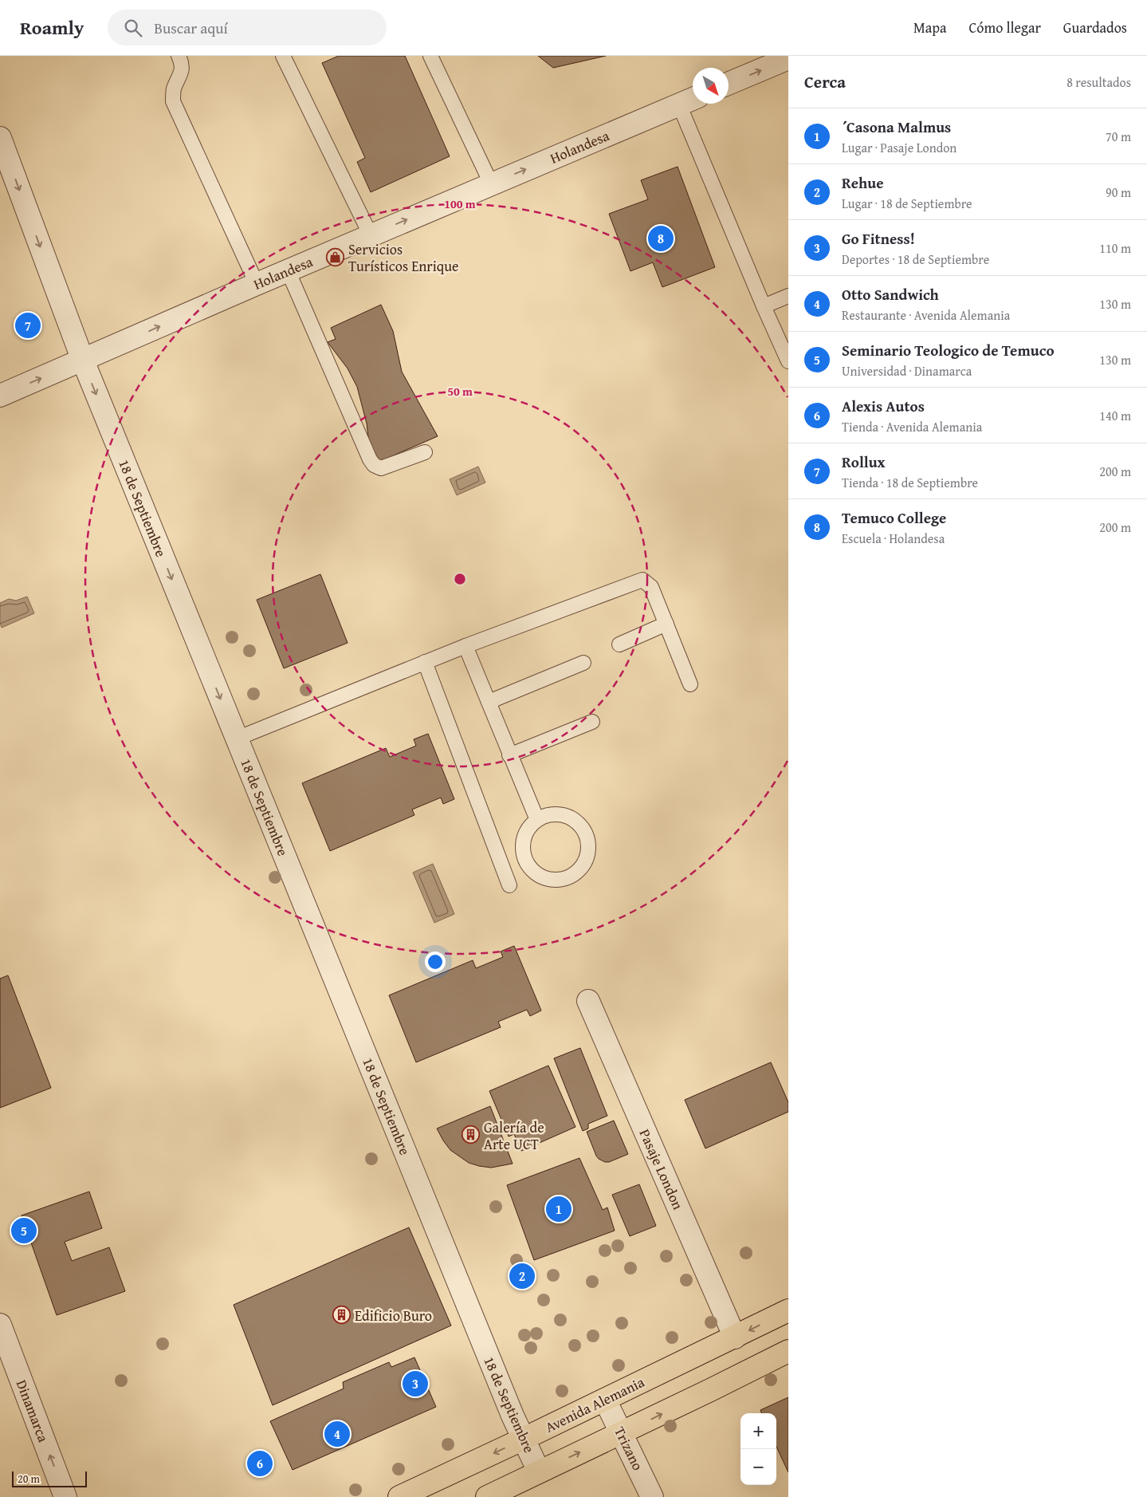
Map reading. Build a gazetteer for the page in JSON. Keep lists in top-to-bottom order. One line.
{"streets":{"main road":["Avenida Alemania"],"street":["Holandesa","18 de Septiembre","Pasaje London","Dinamarca","Trizano"]},"crossings":[["Holandesa","18 de Septiembre"],["18 de Septiembre","Avenida Alemania"],["Pasaje London","Avenida Alemania"],["Avenida Alemania","Trizano"]],"one_way":["Holandesa","18 de Septiembre","Dinamarca"],"places":{"shop":["Servicios Turísticos Enrique"],"building":["Galería de Arte UCT","Edificio Buro"]},"scale_bar":"20 m","north":"bottom right","page":{"header":"Roamly","search":"Buscar aquí","nav":["Mapa","Cómo llegar","Guardados"],"heading":["Cerca","8 resultados"],"list":[{"mark":"1","name":"´Casona Malmus","note":"Lugar · Pasaje London","value":"70 m"},{"mark":"2","name":"Rehue","note":"Lugar · 18 de Septiembre","value":"90 m"},{"mark":"3","name":"Go Fitness!","note":"Deportes · 18 de Septiembre","value":"110 m"},{"mark":"4","name":"Otto Sandwich","note":"Restaurante · Avenida Alemania","value":"130 m"},{"mark":"5","name":"Seminario Teologico de Temuco","note":"Universidad · Dinamarca","value":"130 m"},{"mark":"6","name":"Alexis Autos","note":"Tienda · Avenida Alemania","value":"140 m"},{"mark":"7","name":"Rollux","note":"Tienda · 18 de Septiembre","value":"200 m"},{"mark":"8","name":"Temuco College","note":"Escuela · Holandesa","value":"200 m"}],"pins":["8","7","1","5","2","3","4","6"],"map_buttons":["+","−"],"scale":"20 m"},"rings":["100 m","50 m"]}
